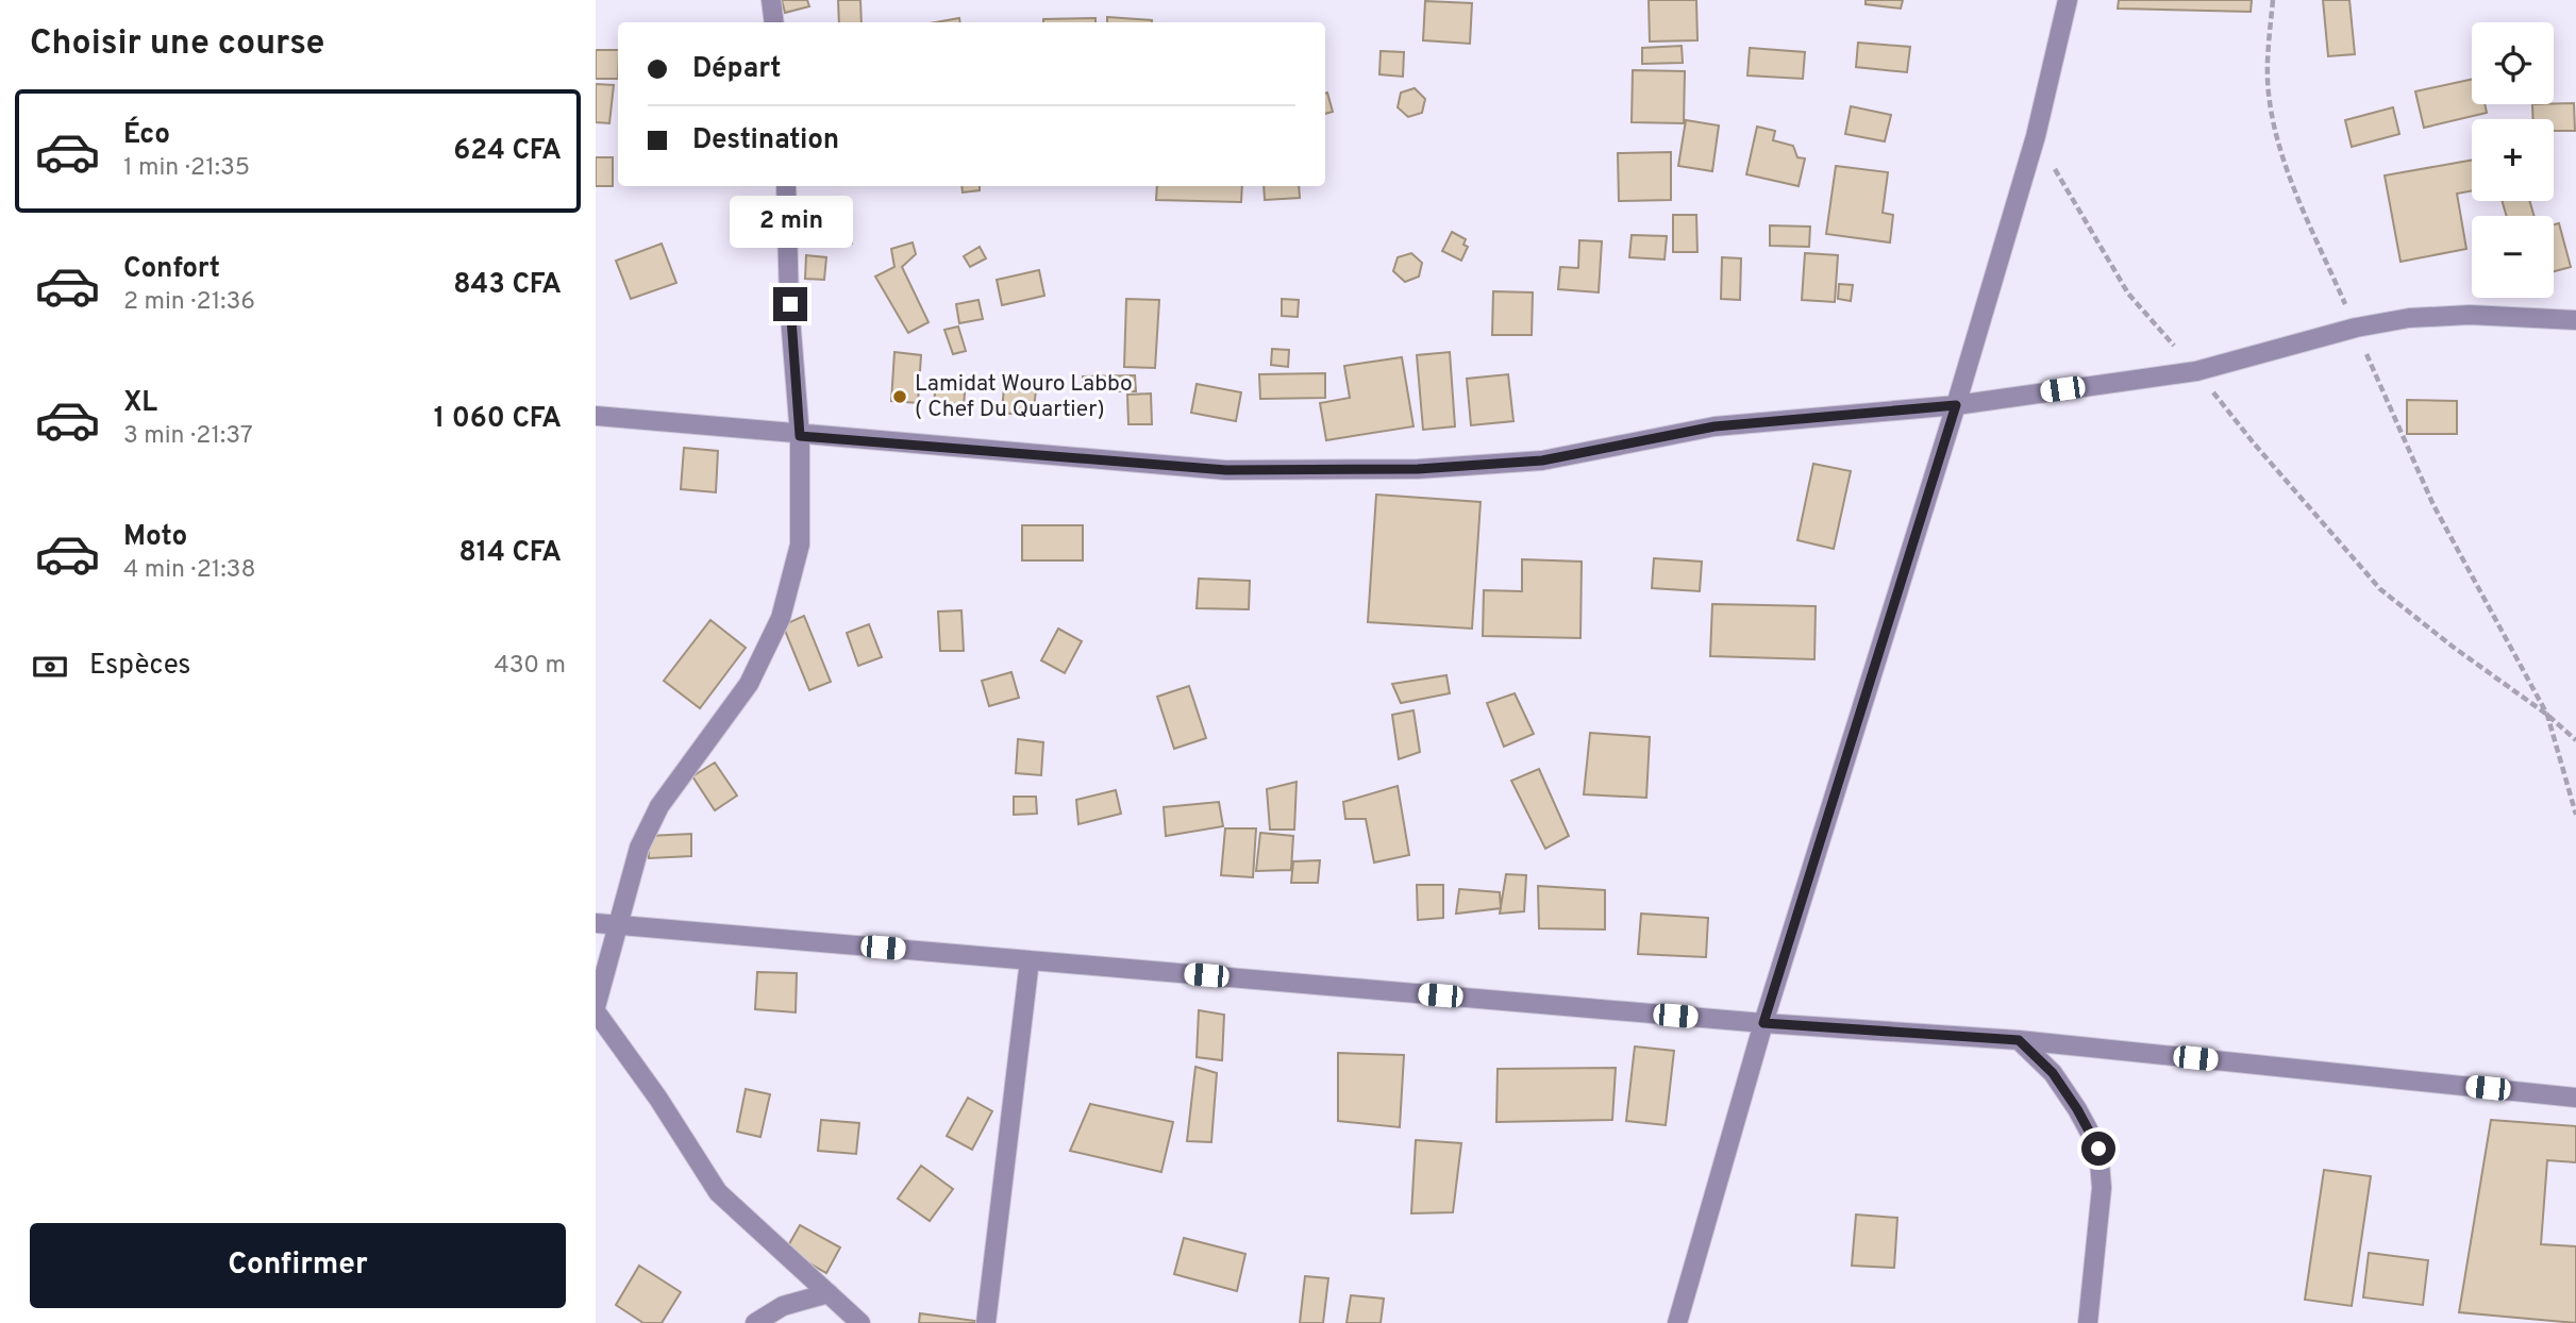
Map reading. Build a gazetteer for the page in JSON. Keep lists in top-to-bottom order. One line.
{"places":["Lamidat Wouro Labbo ( Chef Du Quartier)"],"page":{"heading":"Choisir une course","map_buttons":["+","−"],"banner":["Départ","Destination"],"list":[{"name":"Éco","note":"1 min · 21:35","value":"624 CFA"},{"name":"Confort","note":"2 min · 21:36","value":"843 CFA"},{"name":"XL","note":"3 min · 21:37","value":"1 060 CFA"},{"name":"Moto","note":"4 min · 21:38","value":"814 CFA"}],"bubble":"2 min","pay":["Espèces","430 m"],"buttons":"Confirmer"}}
